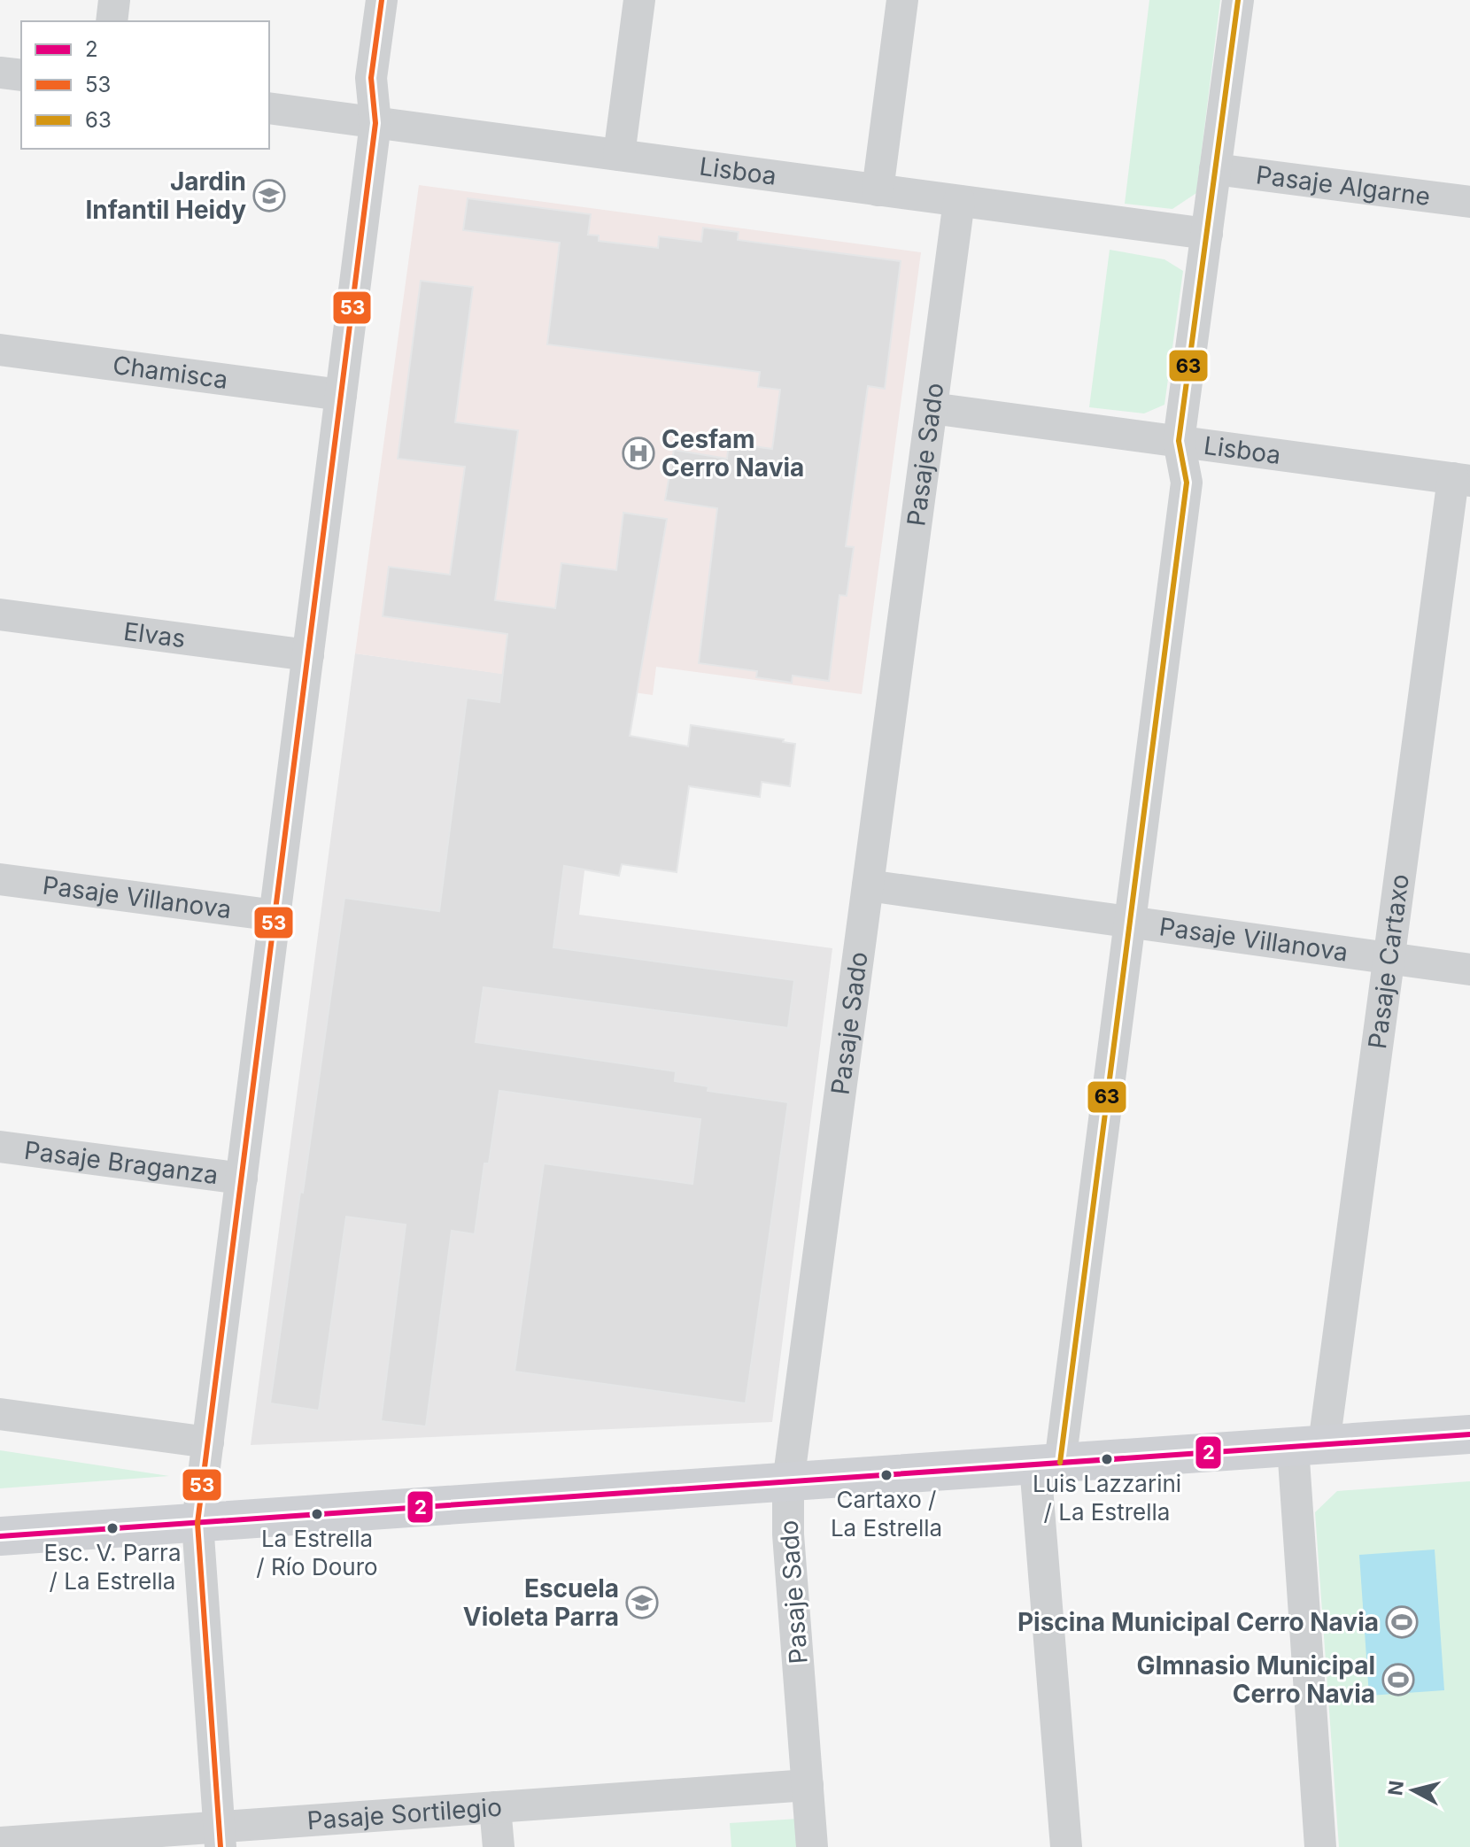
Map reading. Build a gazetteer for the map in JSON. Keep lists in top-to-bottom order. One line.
{"streets":{"street":["Lisboa","Pasaje Algarne","Chamisca","Pasaje Sado","Elvas","Pasaje Villanova","Pasaje Cartaxo","Pasaje Braganza","Pasaje Sortilegio"]},"crossings":[["Lisboa","Pasaje Sado"],["Lisboa","Pasaje Cartaxo"],["Pasaje Sado","Pasaje Villanova"],["Pasaje Sado","Pasaje Sortilegio"],["Pasaje Villanova","Pasaje Cartaxo"]],"places":{"school or university":["Jardin Infantil Heidy","Escuela Violeta Parra"],"hospital":["Cesfam Cerro Navia"],"other":["Luis Lazzarini / La Estrella","Cartaxo / La Estrella","La Estrella / Río Douro","Esc. V. Parra / La Estrella"],"sports":["Piscina Municipal Cerro Navia","GImnasio Municipal Cerro Navia"]},"lines":["transit line 53","transit line 63","transit line 2"],"legend":["2","53","63"],"north":"left"}
